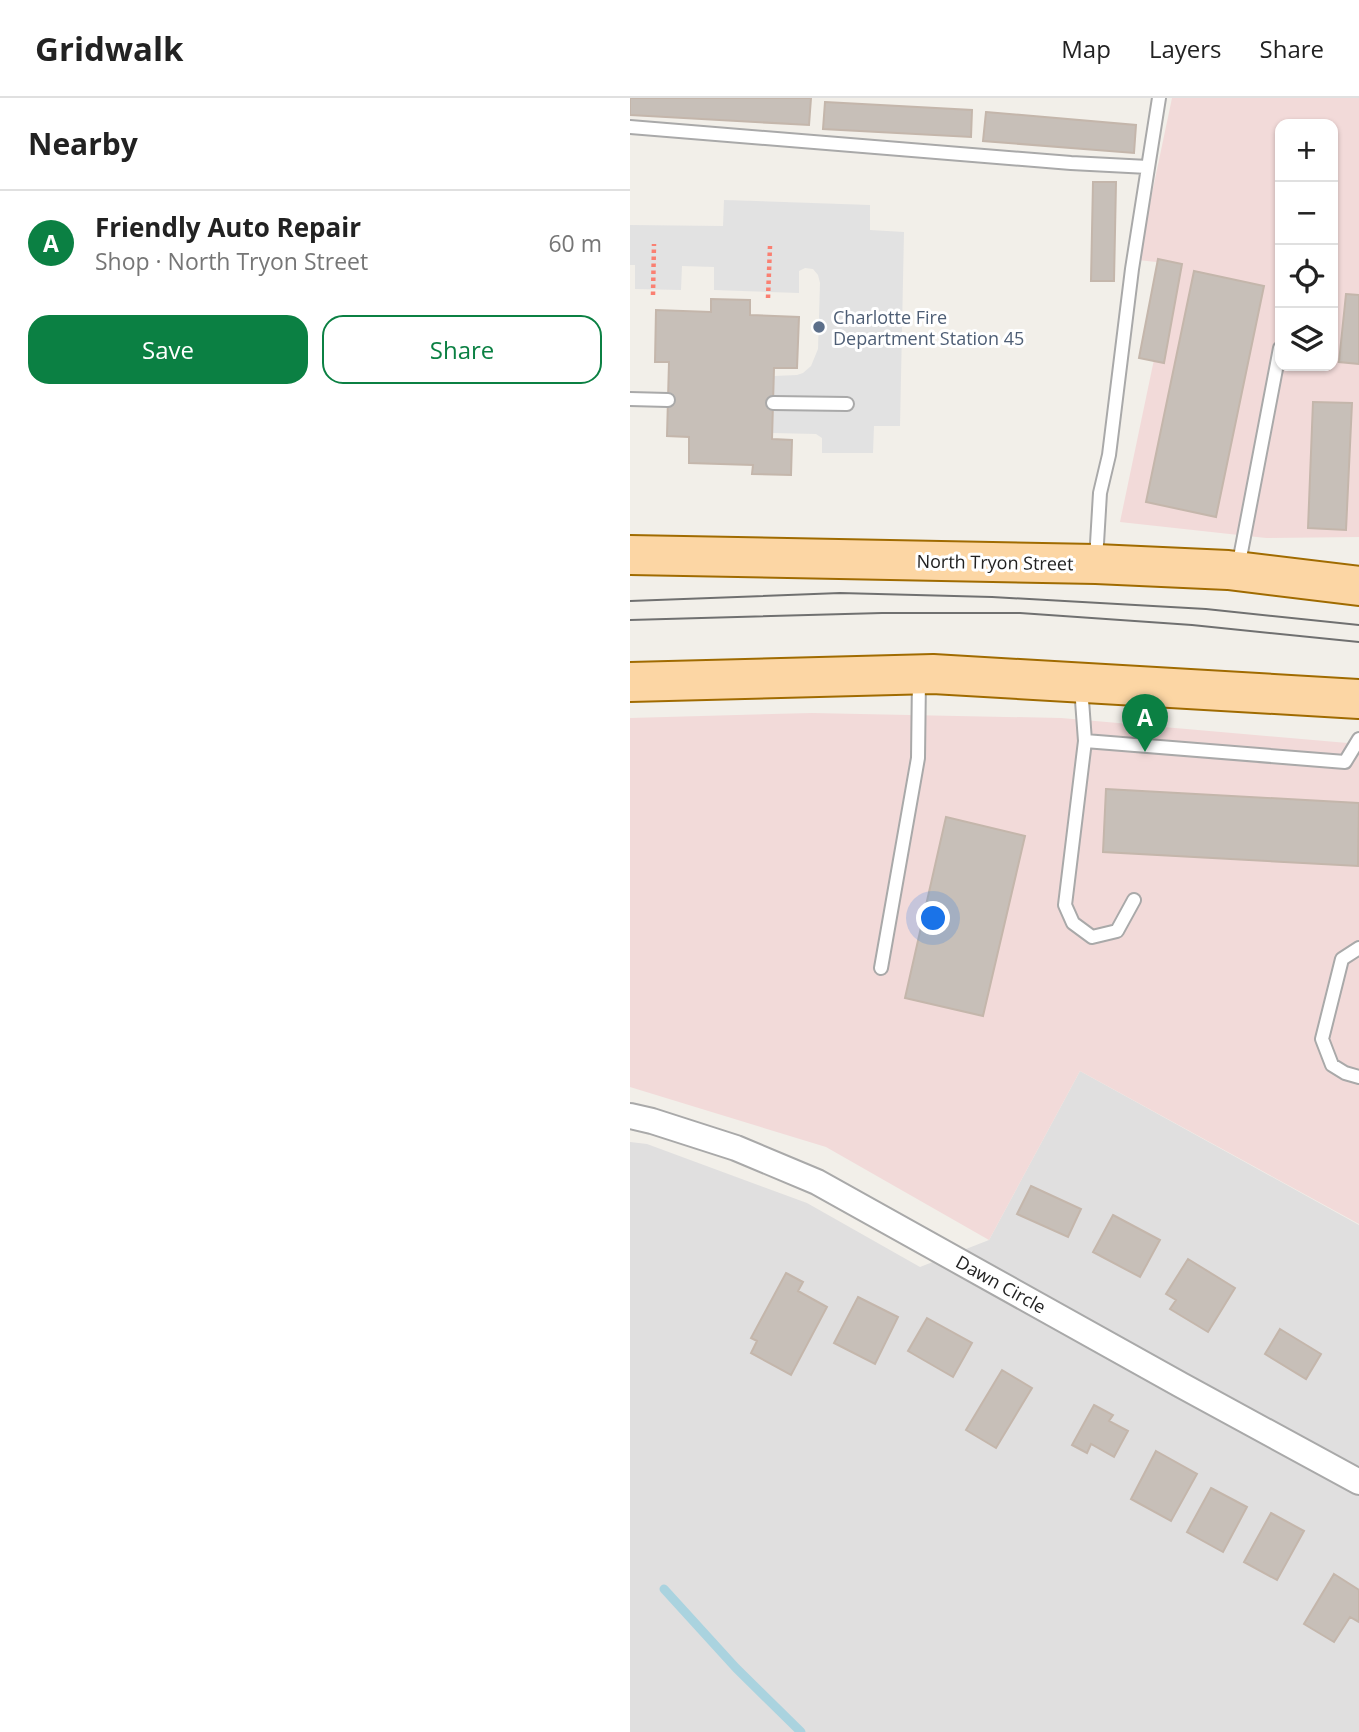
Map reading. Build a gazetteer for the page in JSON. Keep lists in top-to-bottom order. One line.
{"streets":{"main road":["North Tryon Street"],"street":["Dawn Circle"]},"places":["Charlotte Fire Department Station 45"],"page":{"header":"Gridwalk","nav":["Map","Layers","Share"],"heading":"Nearby","map_buttons":["+","−"],"list":[{"mark":"A","name":"Friendly Auto Repair","note":"Shop · North Tryon Street","value":"60 m"}],"buttons":["Save","Share"],"pins":"A"}}
